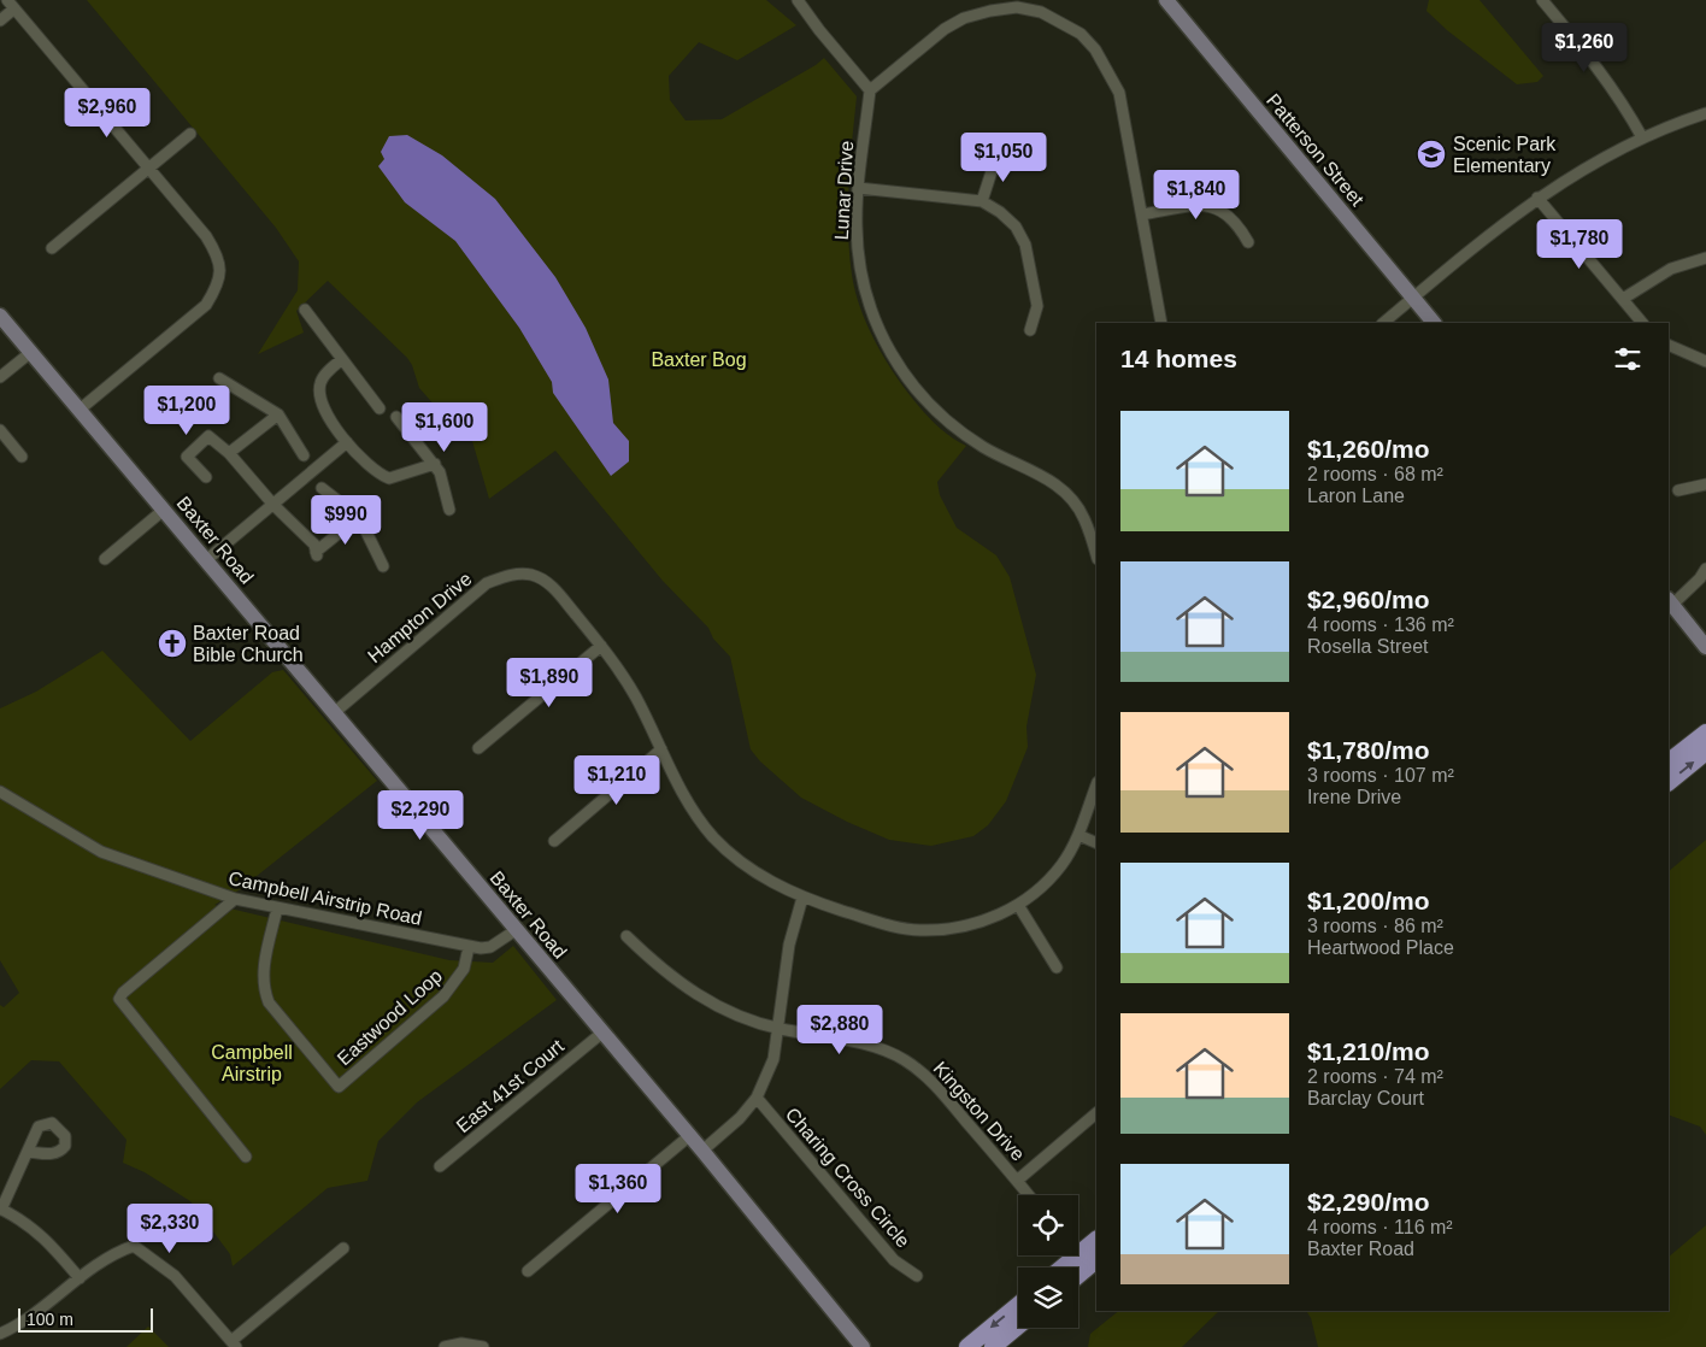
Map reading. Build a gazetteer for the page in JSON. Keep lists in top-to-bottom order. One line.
{"streets":{"street":["Patterson Street","Lunar Drive","Baxter Road","Hampton Drive","Campbell Airstrip Road","Eastwood Loop","East 41st Court","Kingston Drive","Charing Cross Circle"]},"crossings":[["Baxter Road","Hampton Drive"],["Baxter Road","Campbell Airstrip Road"],["Baxter Road","East 41st Court"],["Campbell Airstrip Road","Eastwood Loop"]],"parks":["Baxter Bog","Campbell Airstrip"],"places":{"school or university":["Scenic Park Elementary"],"church":["Baxter Road Bible Church"]},"scale_bar":"100 m","page":{"price":["$1,260","$2,960","$1,050","$1,840","$1,780","$1,200","$1,600","$990","$1,890","$1,210","$2,290","$2,880","$1,360","$2,330"],"heading":"14 homes","list":[{"name":"$1,260/mo","note":"2 rooms · 68 m² · Laron Lane"},{"name":"$2,960/mo","note":"4 rooms · 136 m² · Rosella Street"},{"name":"$1,780/mo","note":"3 rooms · 107 m² · Irene Drive"},{"name":"$1,200/mo","note":"3 rooms · 86 m² · Heartwood Place"},{"name":"$1,210/mo","note":"2 rooms · 74 m² · Barclay Court"},{"name":"$2,290/mo","note":"4 rooms · 116 m² · Baxter Road"}],"scale":"100 m"}}
